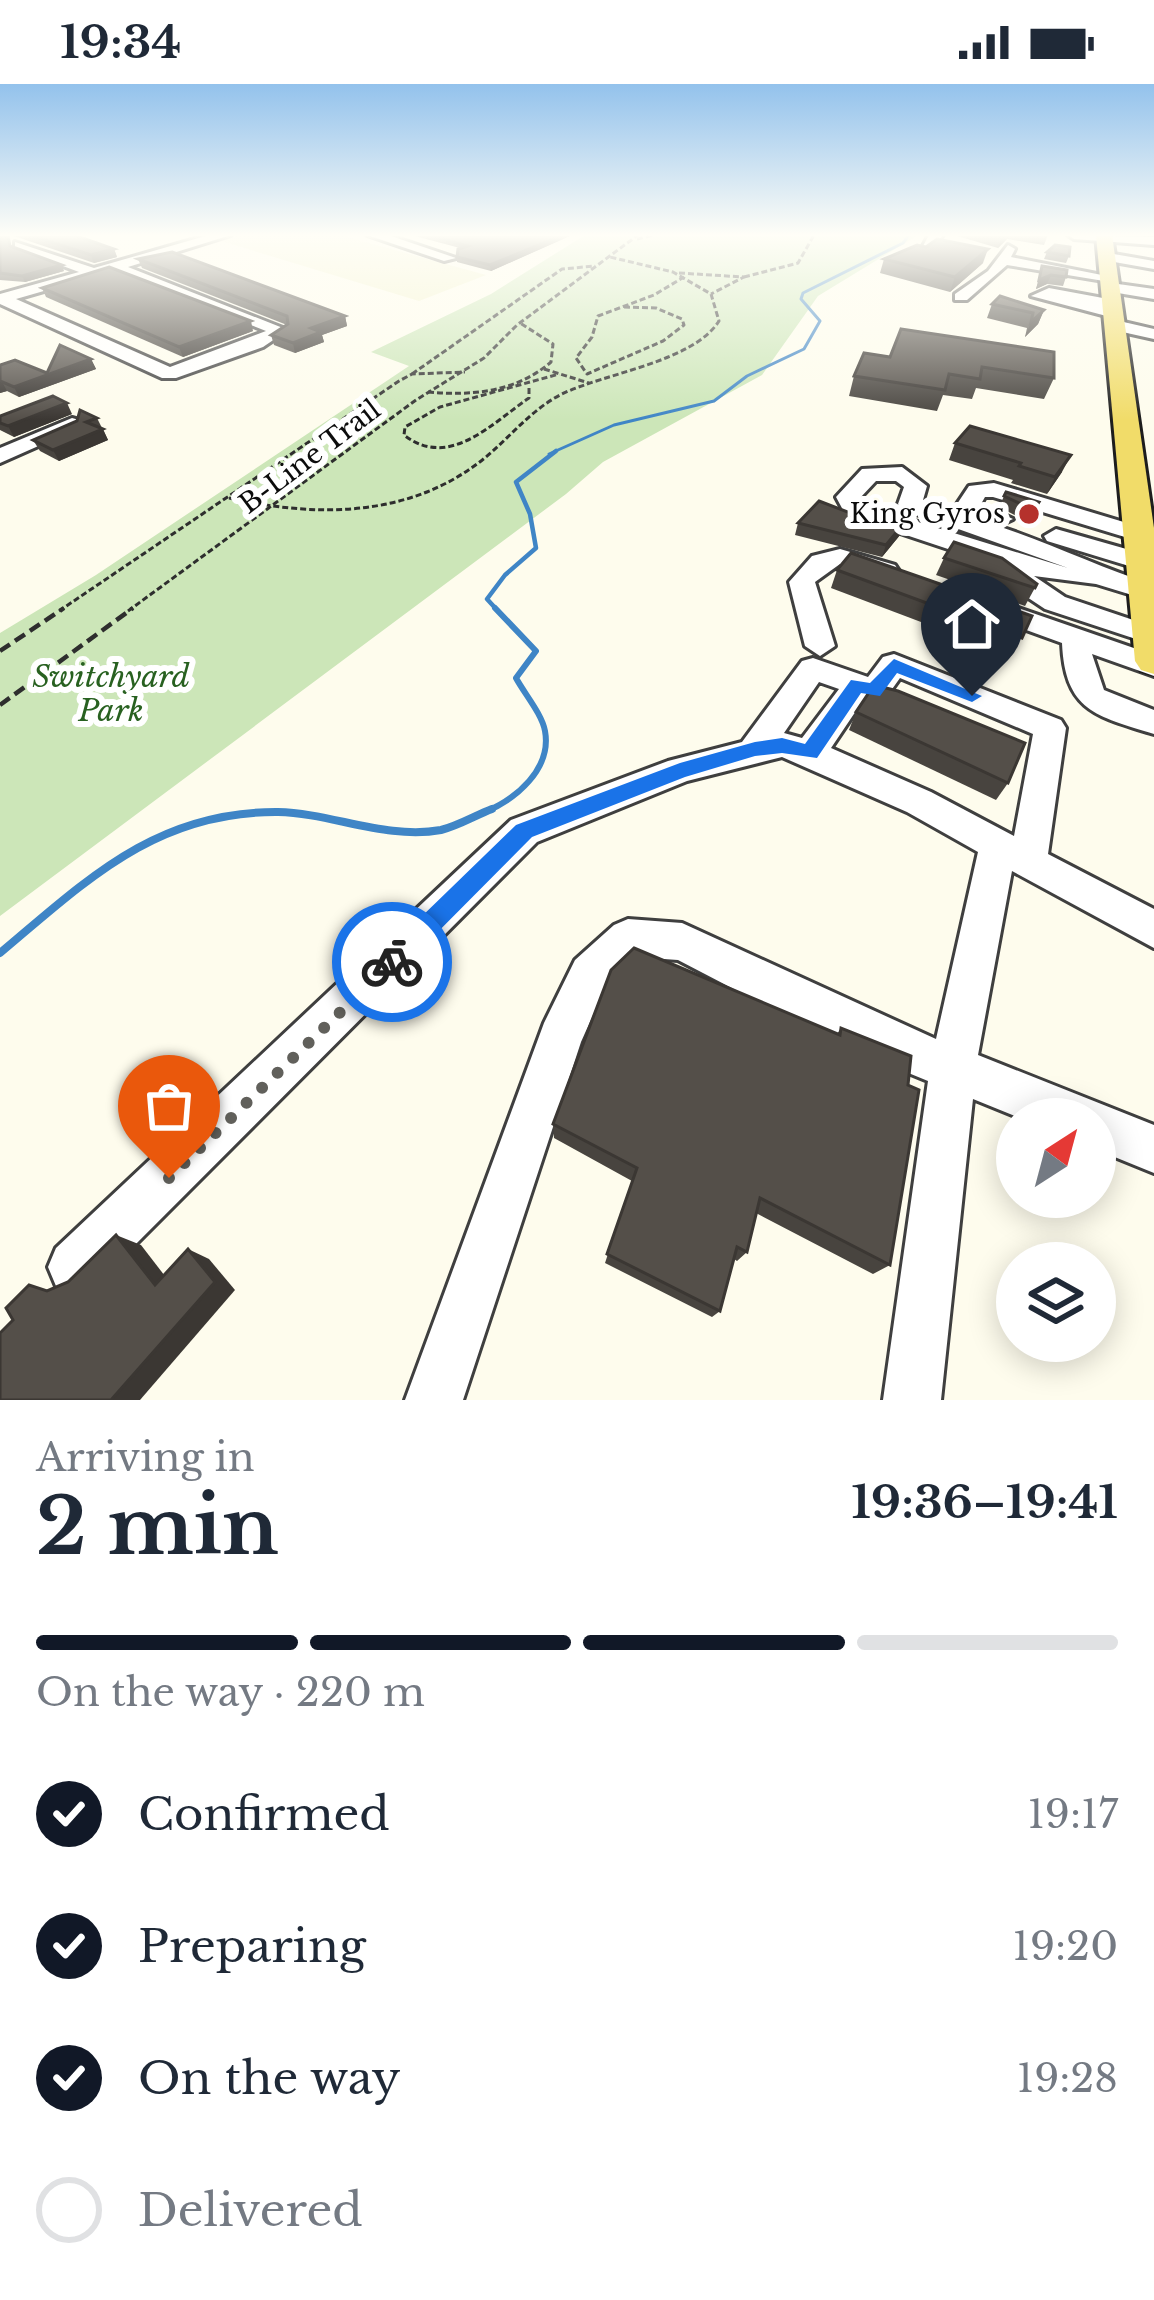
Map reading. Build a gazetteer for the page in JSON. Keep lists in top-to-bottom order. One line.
{"streets":{"path":["B-Line Trail"]},"parks":["Switchyard Park"],"places":["King Gyros"],"north":"top right","page":{"status":"19:34","heading":["2 min","Arriving in","19:36–19:41"],"bar":"On the way · 220 m","list":[["Confirmed","19:17"],["Preparing","19:20"],["On the way","19:28"],"Delivered"]}}
